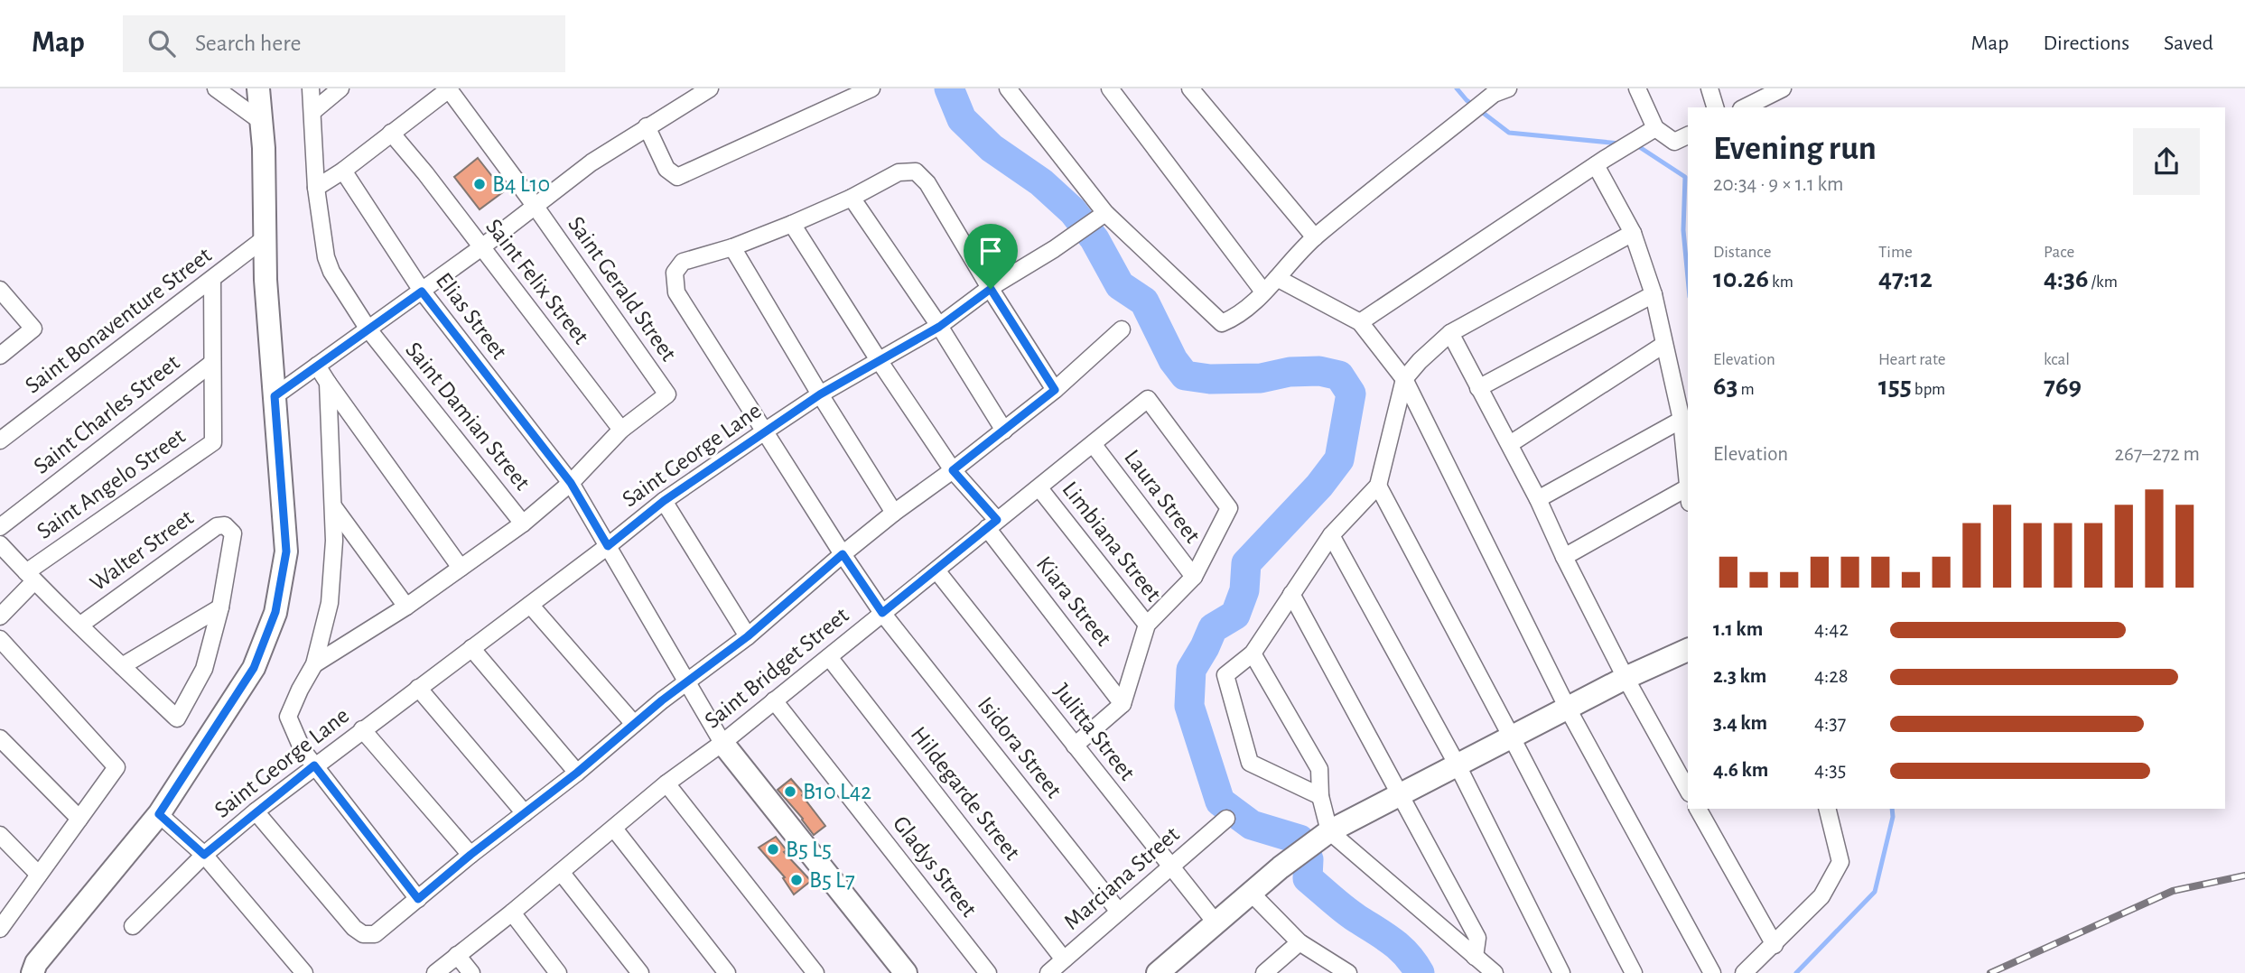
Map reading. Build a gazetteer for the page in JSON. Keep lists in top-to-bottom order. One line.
{"streets":{"street":["Saint Felix Street","Saint Gerald Street","Elias Street","Saint Bonaventure Street","Saint Charles Street","Saint Damian Street","Saint George Lane","Saint Angelo Street","Laura Street","Limbiana Street","Walter Street","Kiara Street","Saint Bridget Street","Julitta Street","Isidora Street","Hildegarde Street","Gladys Street","Marciana Street"]},"crossings":[["Saint Felix Street","Saint Gerald Street"],["Elias Street","Saint George Lane"],["Elias Street","Saint Bridget Street"],["Saint Bonaventure Street","Saint Angelo Street"],["Saint Charles Street","Saint Angelo Street"],["Saint George Lane","Kiara Street"],["Saint George Lane","Isidora Street"],["Laura Street","Saint Bridget Street"],["Limbiana Street","Saint Bridget Street"],["Kiara Street","Saint Bridget Street"],["Saint Bridget Street","Julitta Street"],["Saint Bridget Street","Isidora Street"],["Saint Bridget Street","Hildegarde Street"],["Saint Bridget Street","Gladys Street"],["Julitta Street","Marciana Street"],["Isidora Street","Marciana Street"],["Hildegarde Street","Marciana Street"]],"places":["B4 L10","B10 L42","B5 L5","B5 L7"],"page":{"header":"Map","search":"Search here","nav":["Map","Directions","Saved"],"heading":["Evening run","20:34 · 9 × 1.1 km"],"stats":[["Distance","10.26 km"],["Time","47:12"],["Pace","4:36 /km"],["Elevation","63 m"],["Heart rate","155 bpm"],["kcal","769"]],"chart":["Elevation","267–272 m"],"list":[{"name":"1.1 km","note":"4:42"},{"name":"2.3 km","note":"4:28"},{"name":"3.4 km","note":"4:37"},{"name":"4.6 km","note":"4:35"}]}}
